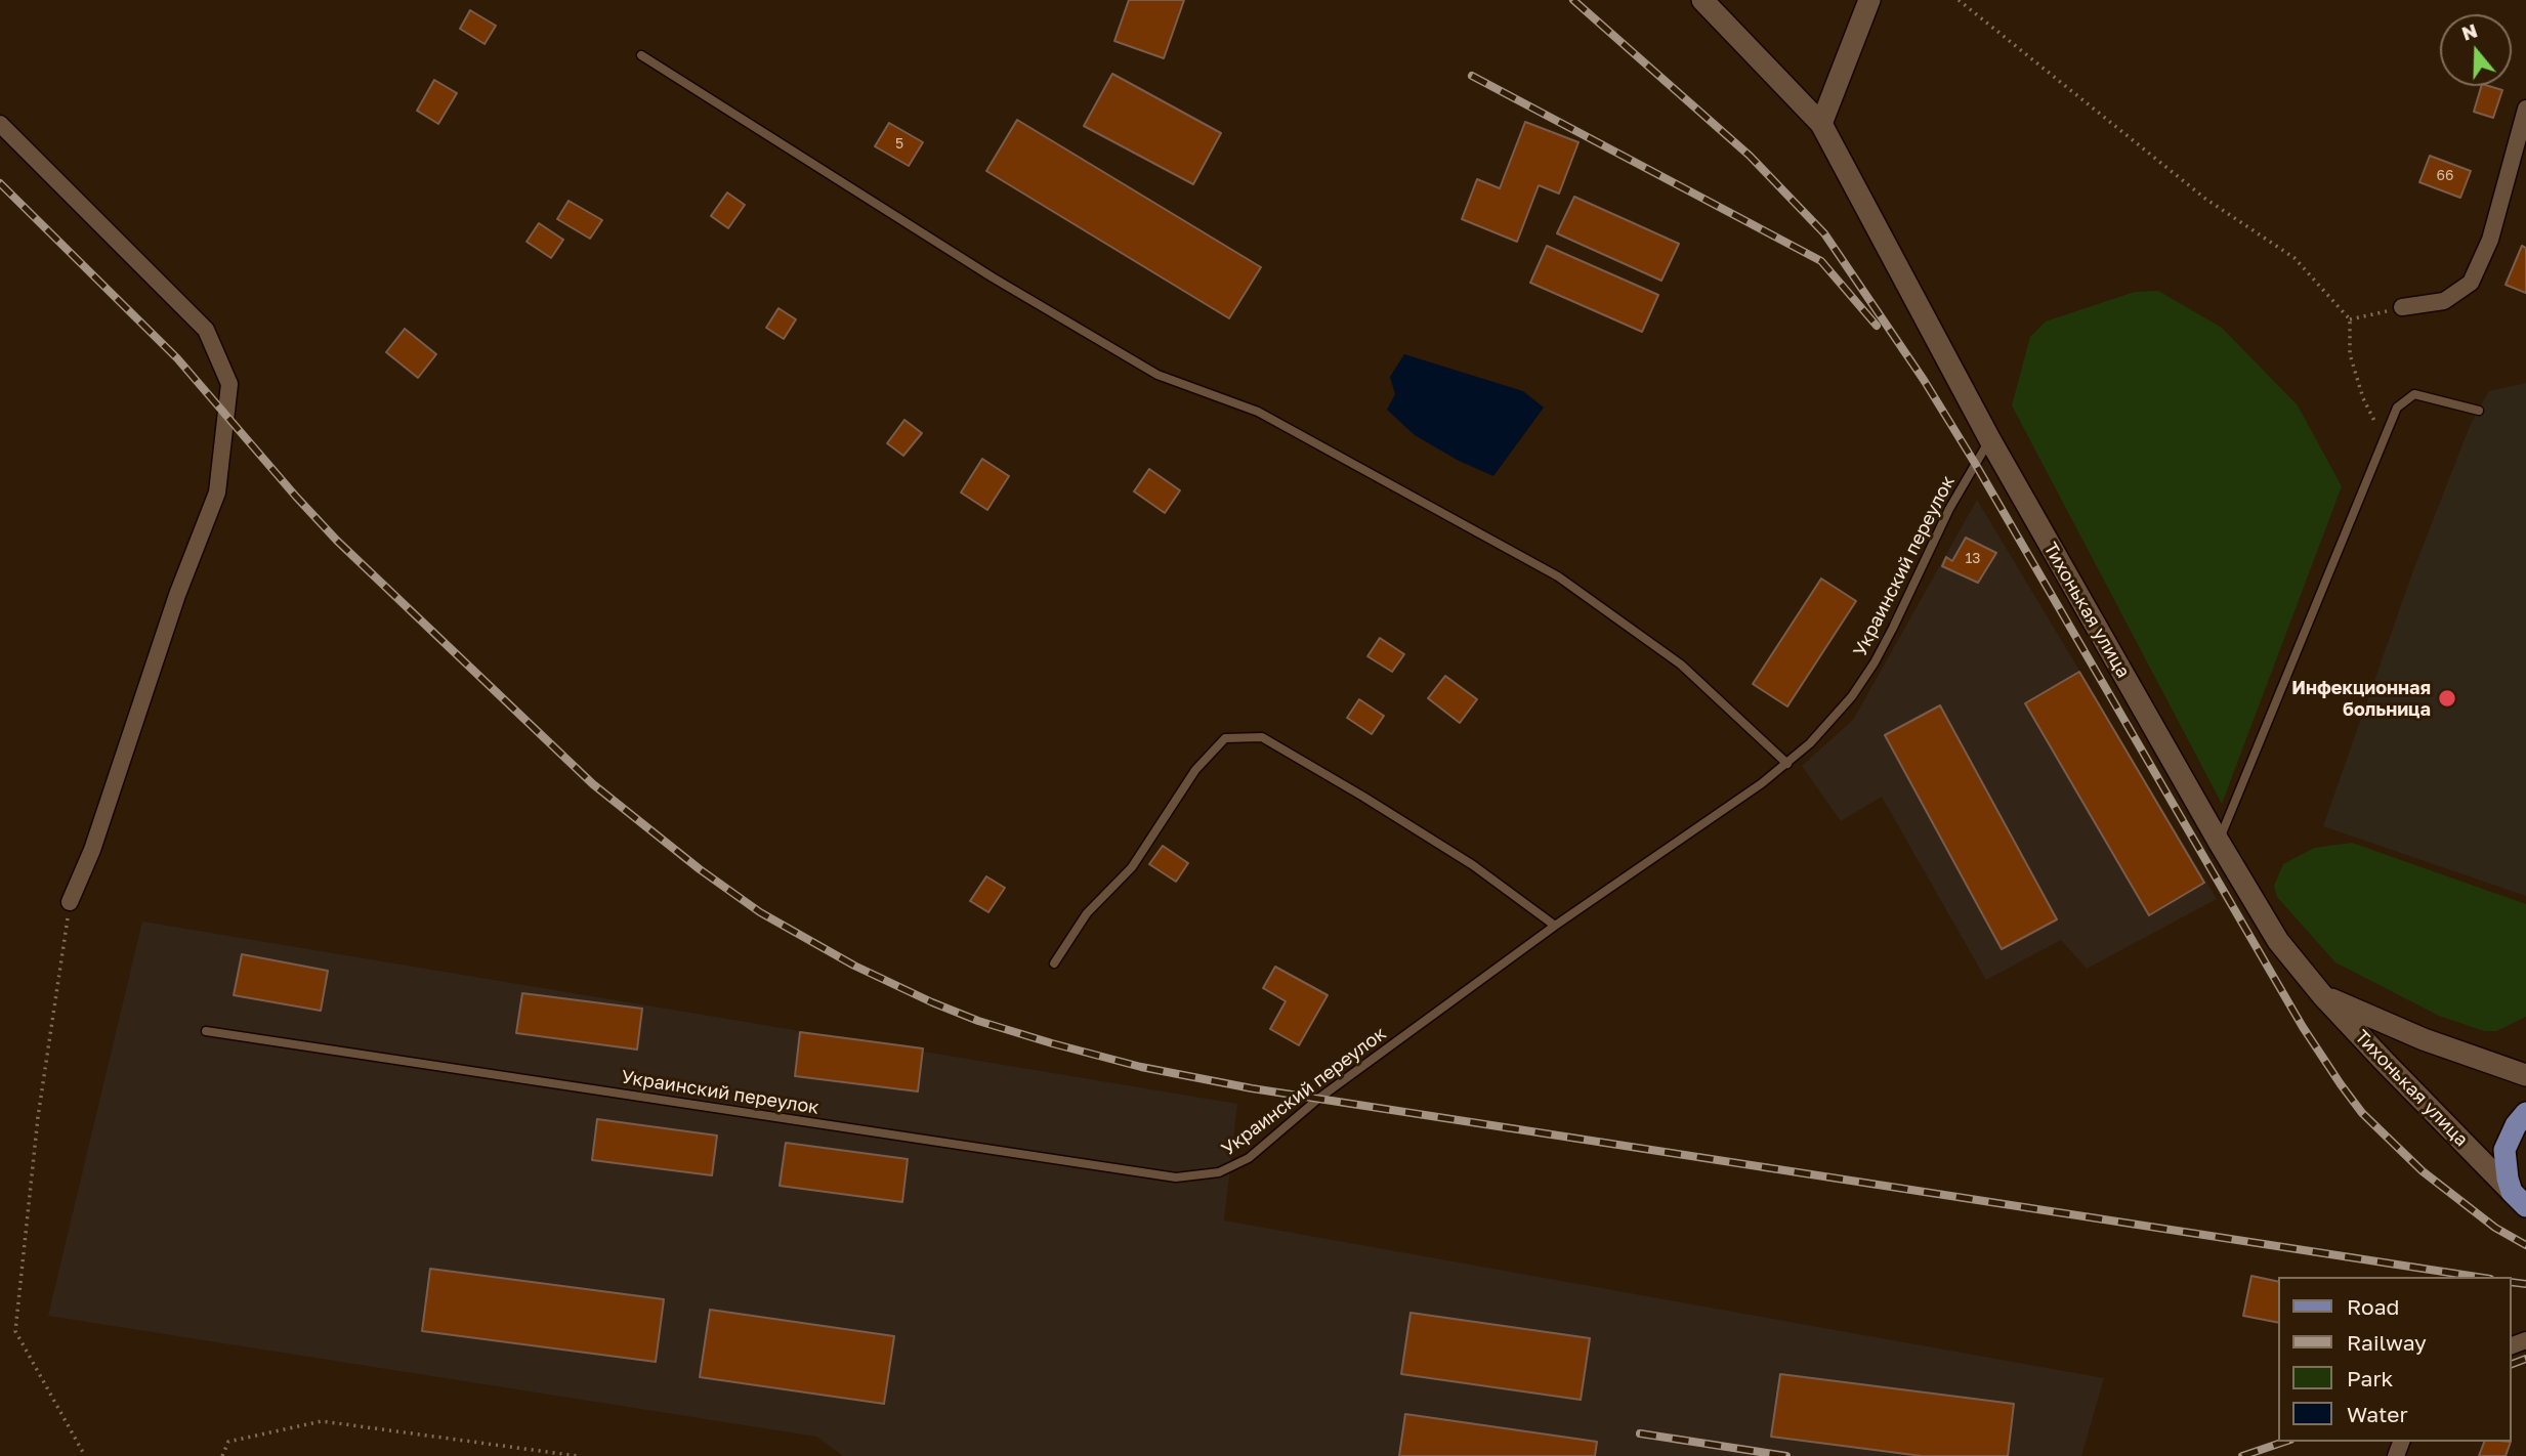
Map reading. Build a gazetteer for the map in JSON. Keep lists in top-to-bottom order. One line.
{"streets":{"street":["Тихонькая улица"],"lane":["Украинский переулок"]},"crossings":[["Украинский переулок","Тихонькая улица"]],"places":["Инфекционная больница"],"house_numbers":["5","66","13"],"legend":["Road","Railway","Park","Water"],"north":"top"}
